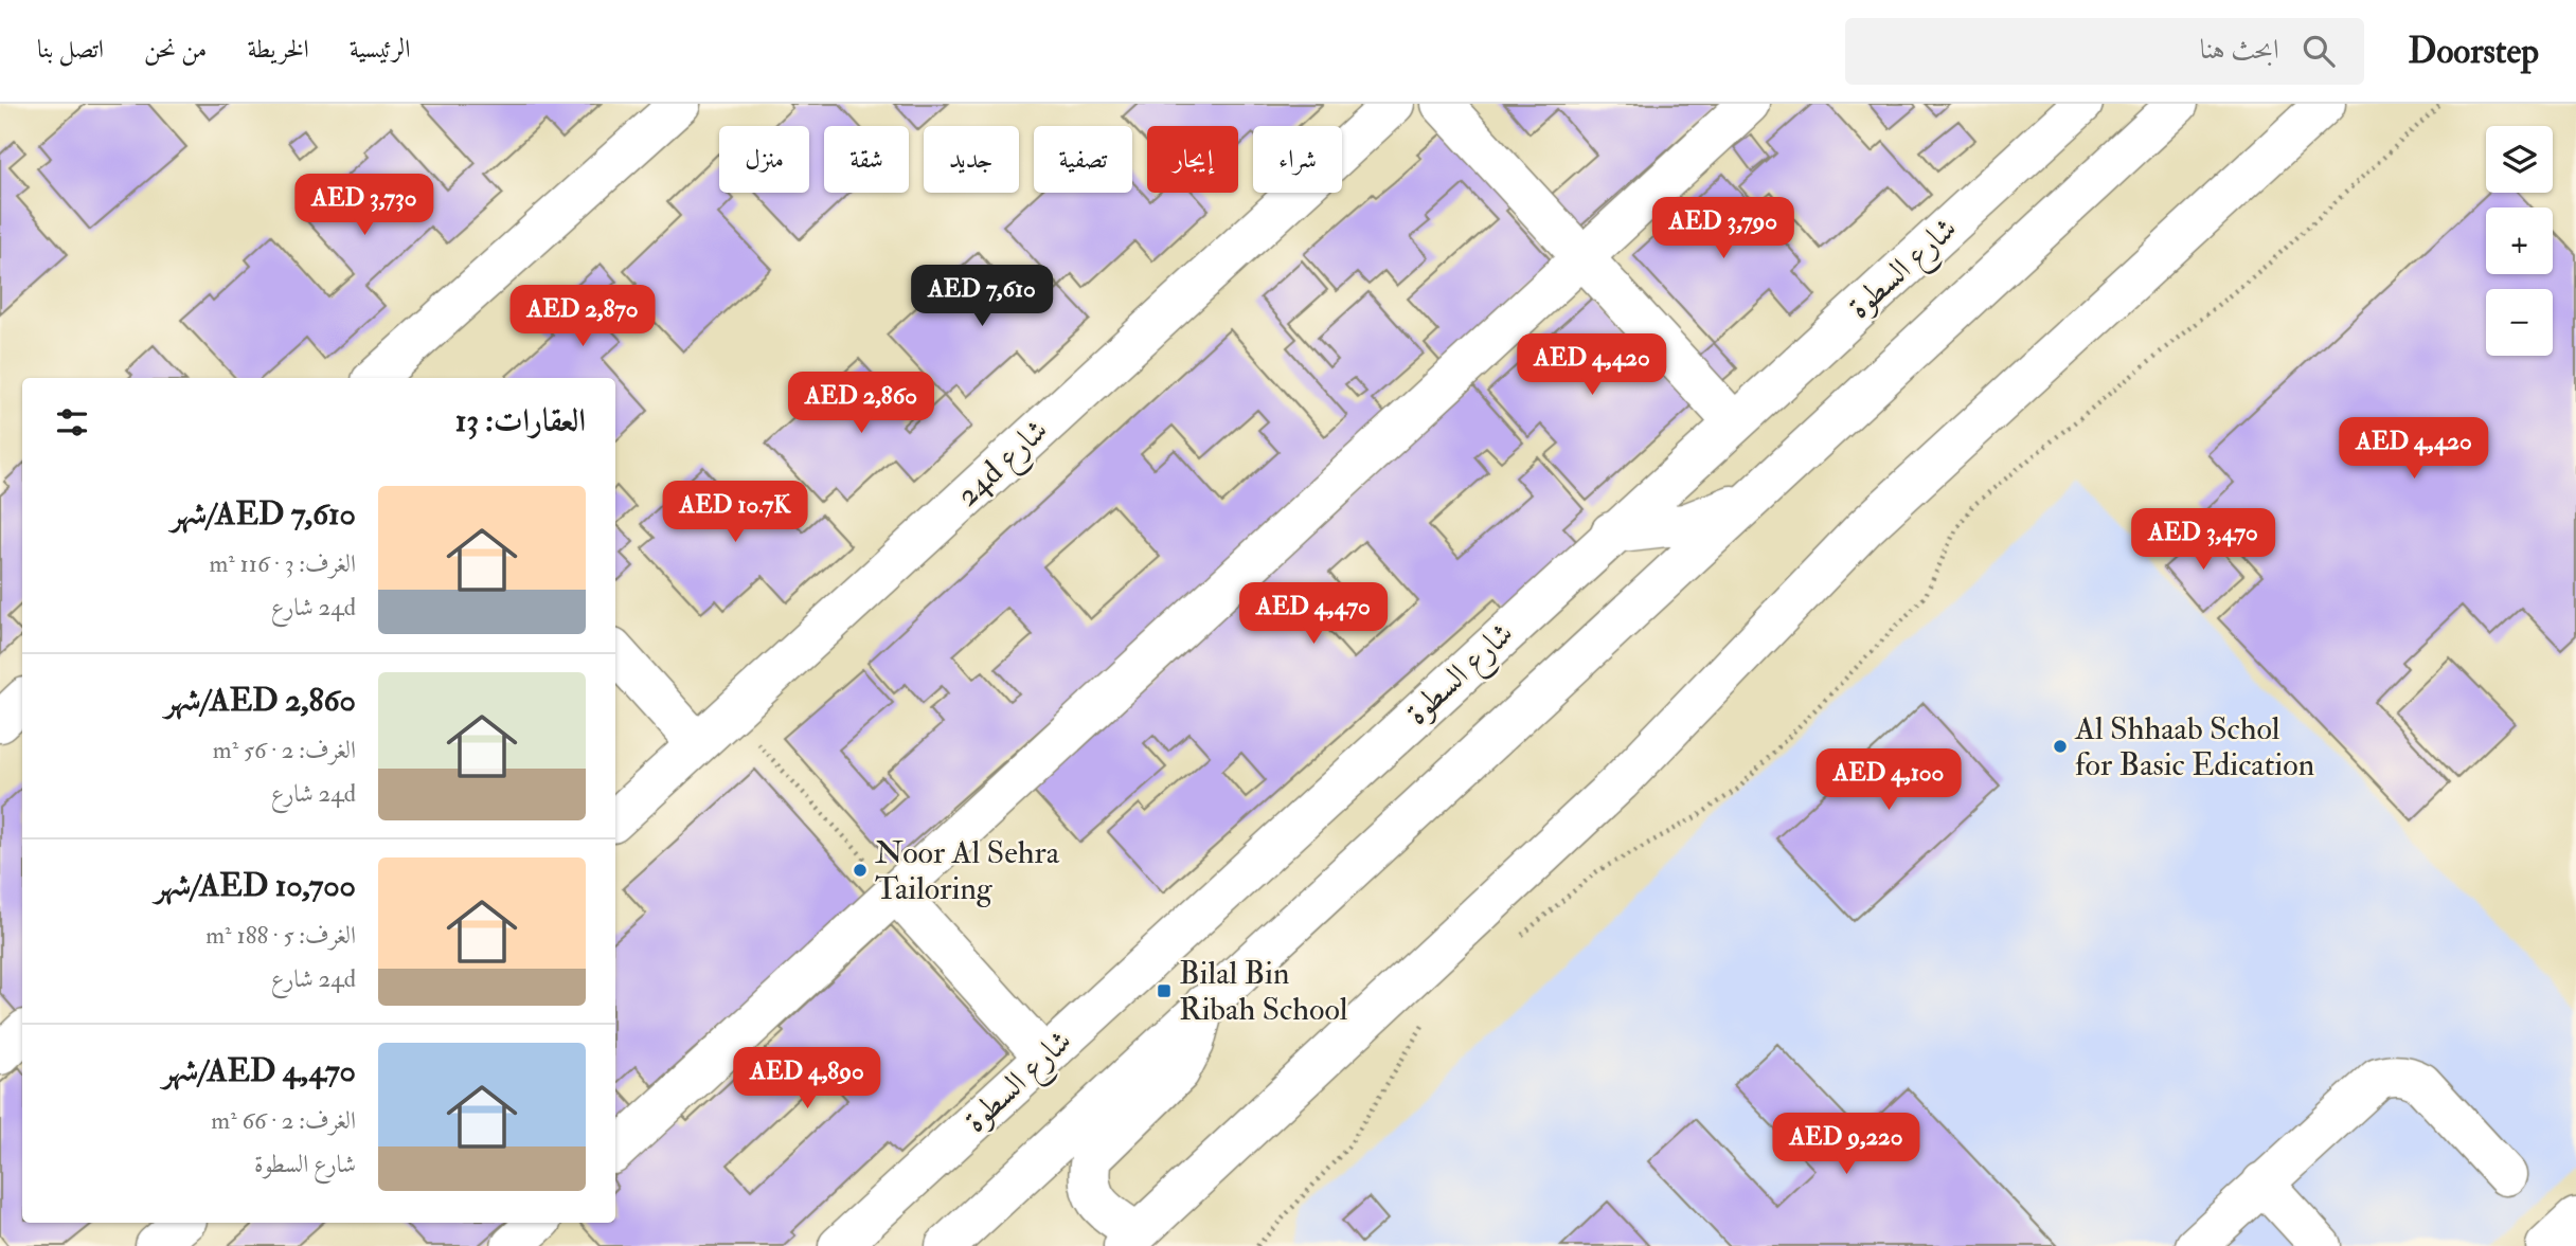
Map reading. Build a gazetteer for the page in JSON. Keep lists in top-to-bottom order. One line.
{"streets":{"main road":["شارع السطوة","24d شارع"]},"places":{"other":["Al Shhaab Schol for Basic Edication","Noor Al Sehra Tailoring"],"transit":["Bilal Bin Ribah School"]},"page":{"header":"Doorstep","search":"ابحث هنا","nav":["الرئيسية","الخريطة","من نحن","اتصل بنا"],"map_buttons":["+","−"],"chip":["شراء","إيجار","تصفية","جديد","شقة","منزل"],"price":["AED 3,730","AED 3,790","AED 7,610","AED 2,870","AED 4,420","AED 2,860","AED 4,420","AED 10.7K","AED 3,470","AED 4,470","AED 4,100","AED 4,890","AED 9,220"],"heading":"العقارات: 13","list":[{"name":"AED 7,610/شهر","note":"الغرف: 3 · 116 m² · 24d شارع"},{"name":"AED 2,860/شهر","note":"الغرف: 2 · 56 m² · 24d شارع"},{"name":"AED 10,700/شهر","note":"الغرف: 5 · 188 m² · 24d شارع"},{"name":"AED 4,470/شهر","note":"الغرف: 2 · 66 m² · شارع السطوة"}]}}
